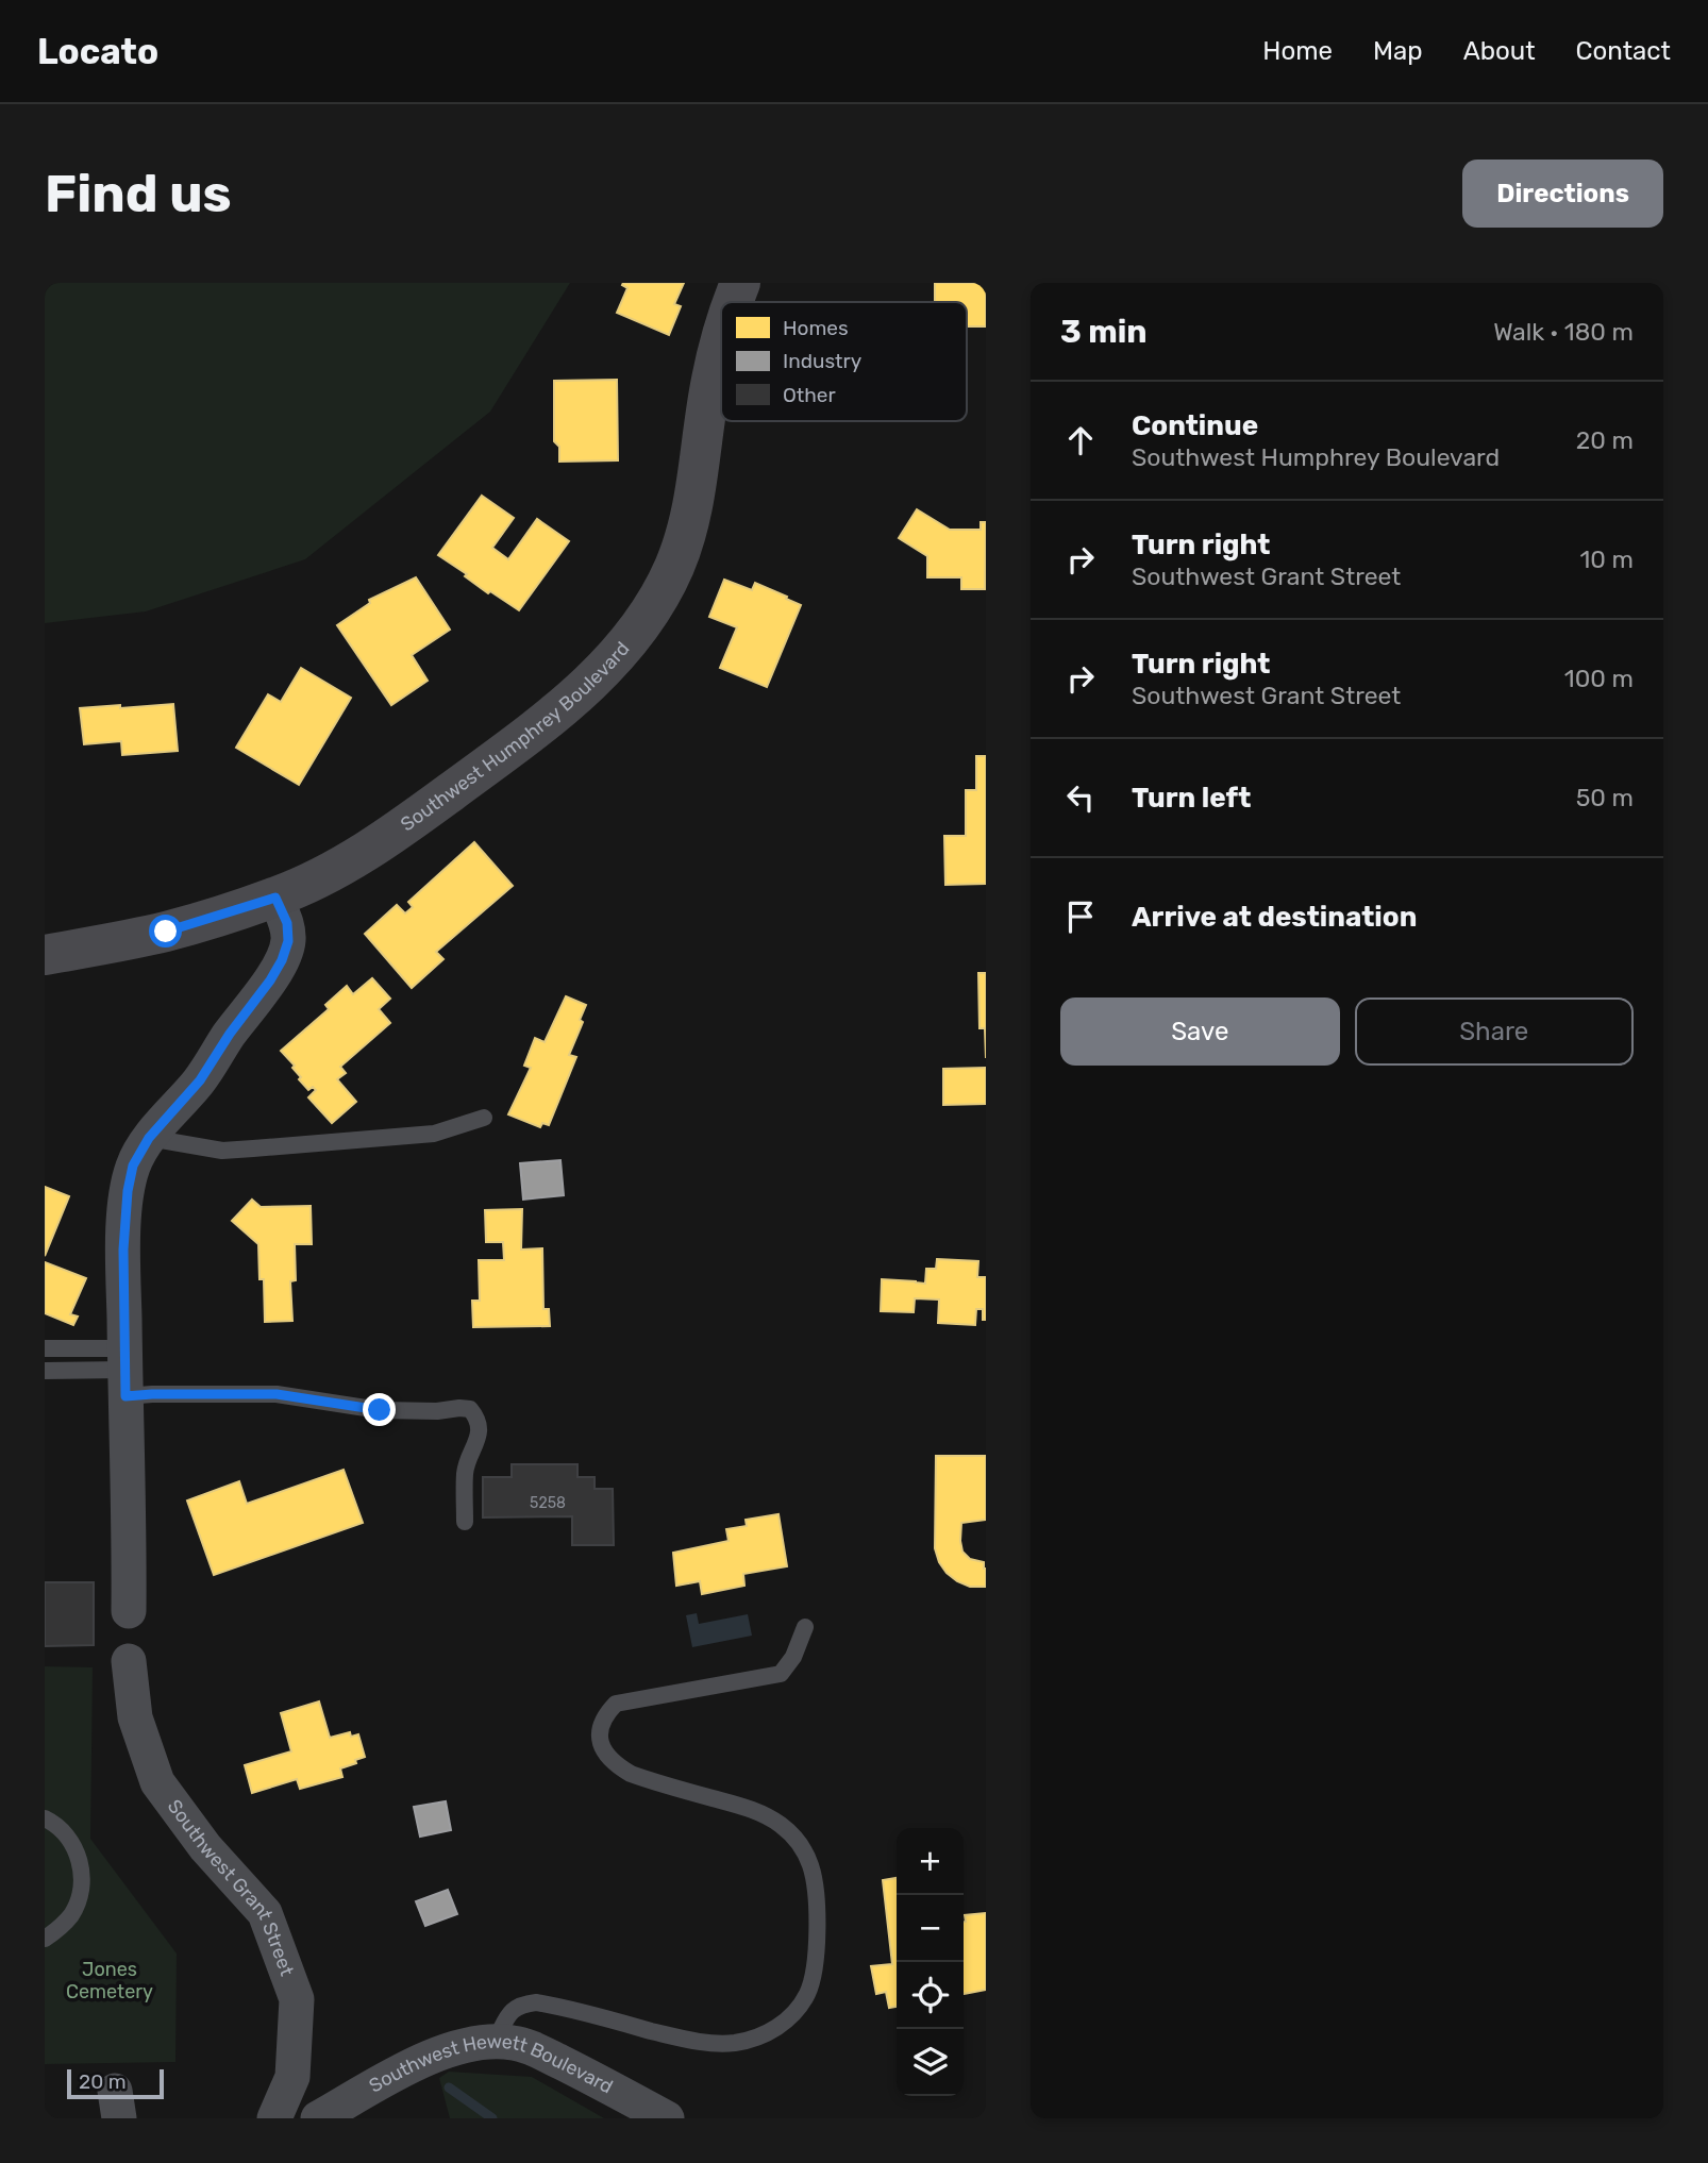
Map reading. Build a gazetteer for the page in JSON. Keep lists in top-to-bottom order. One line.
{"streets":{"main road":["Southwest Humphrey Boulevard"],"street":["Southwest Grant Street","Southwest Hewett Boulevard"]},"parks":["Jones Cemetery"],"house_numbers":["5258"],"legend":["Homes","Industry","Other"],"scale_bar":"20 m","page":{"header":"Locato","nav":["Home","Map","About","Contact"],"buttons":["Directions",["Save","Share"]],"title":"Find us","heading":["3 min","Walk · 180 m"],"list":[["Continue","Southwest Humphrey Boulevard","20 m"],["Turn right","Southwest Grant Street","10 m"],["Turn right","Southwest Grant Street","100 m"],["Turn left","50 m"],"Arrive at destination"],"map_buttons":["+","−"],"scale":"20 m"}}
